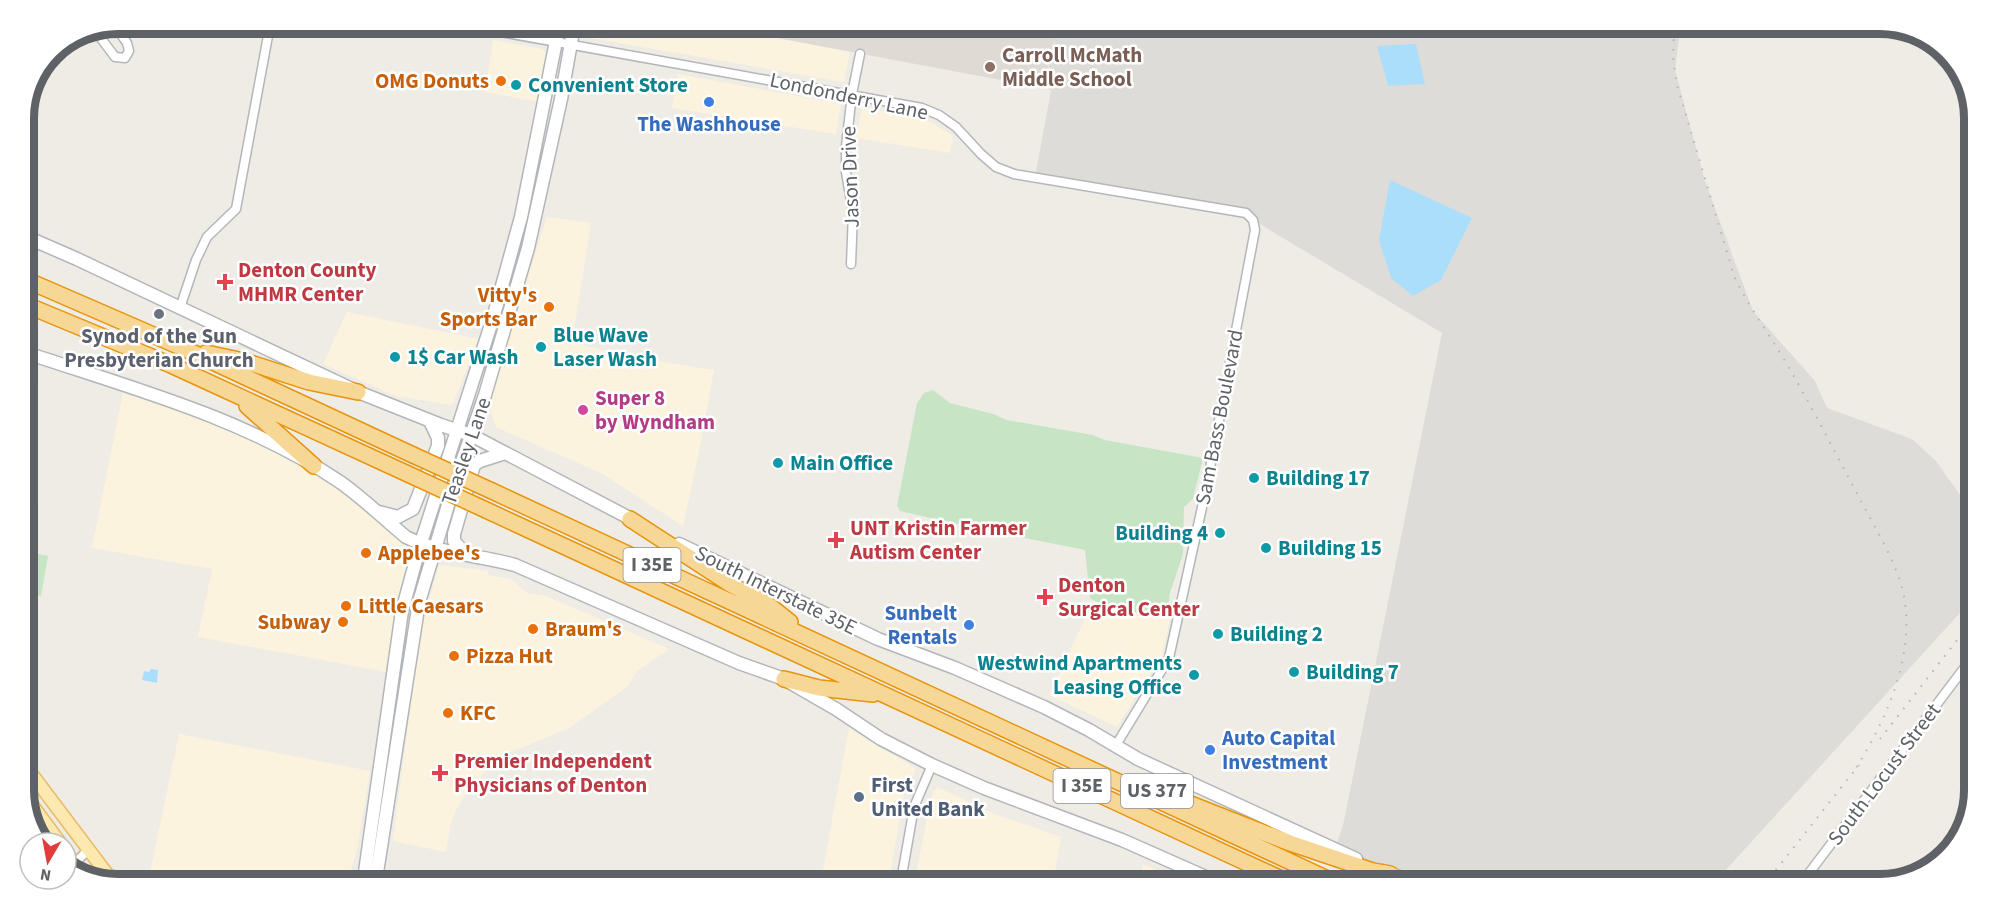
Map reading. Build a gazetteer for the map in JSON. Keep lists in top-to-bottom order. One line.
{"streets":{"highway":["I 35E","US 377"],"main road":["Teasley Lane","South Interstate 35E"],"street":["Londonderry Lane","Jason Drive","Sam Bass Boulevard","South Locust Street"]},"crossings":[["Londonderry Lane","Jason Drive"],["Londonderry Lane","Sam Bass Boulevard"],["Londonderry Lane","Teasley Lane"],["Sam Bass Boulevard","South Interstate 35E"],["Teasley Lane","South Interstate 35E"],["I 35E","US 377"]],"places":{"other":["Carroll McMath Middle School","OMG Donuts","Convenient Store","The Washhouse","Vitty's Sports Bar","Synod of the Sun Presbyterian Church","Blue Wave Laser Wash","1$ Car Wash","Super 8 by Wyndham","Main Office","Building 17","Building 4","Building 15","Applebee's","Little Caesars","Subway","Sunbelt Rentals","Braum's","Building 2","Pizza Hut","Building 7","Westwind Apartments Leasing Office","KFC","Auto Capital Investment","First United Bank"],"health":["Denton County MHMR Center","UNT Kristin Farmer Autism Center","Denton Surgical Center","Premier Independent Physicians of Denton"]},"north":"bottom"}
